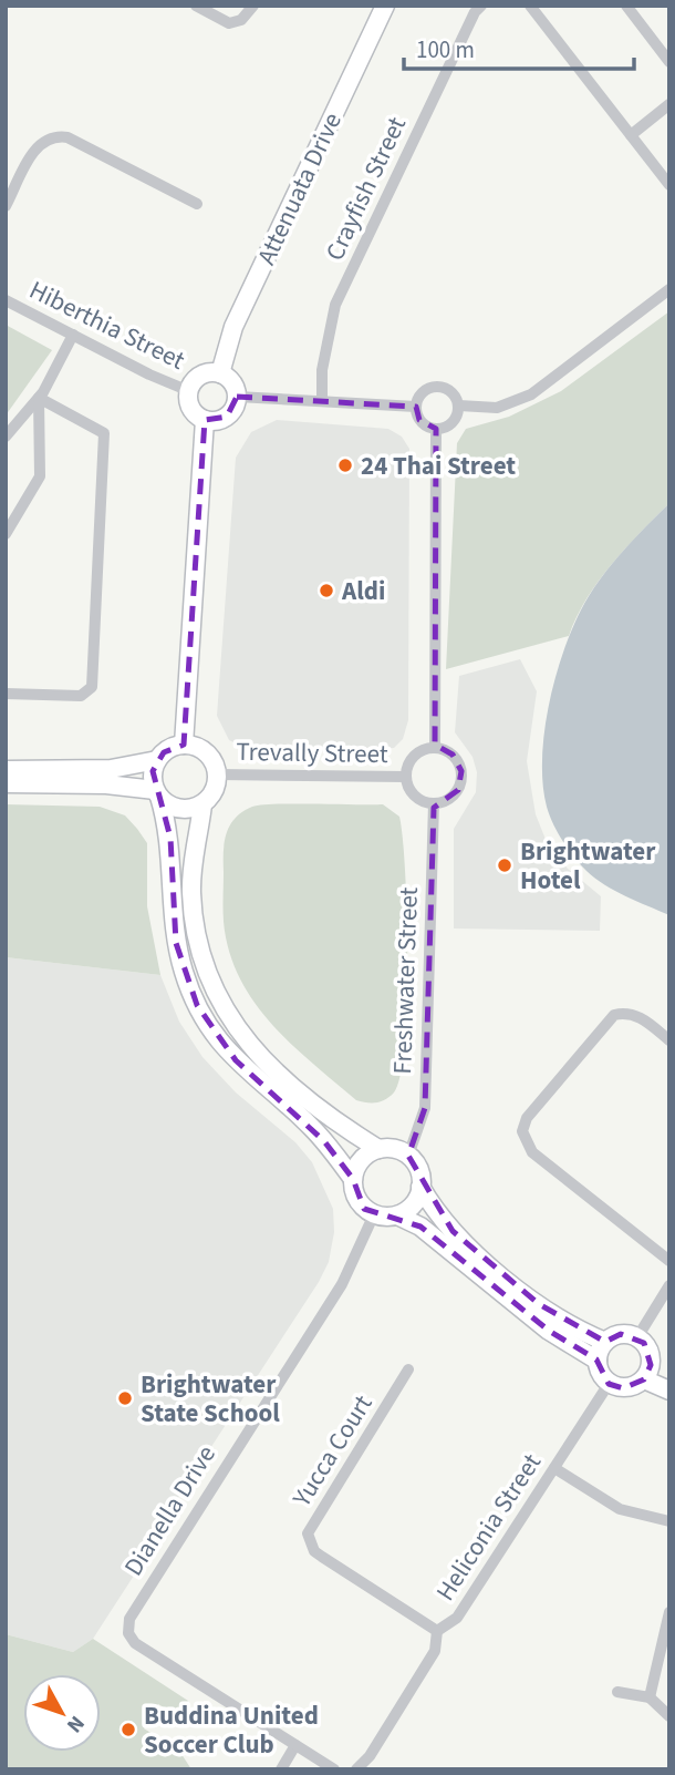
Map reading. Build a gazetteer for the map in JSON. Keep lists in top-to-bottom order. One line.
{"streets":{"street":["Attenuata Drive","Crayfish Street","Hiberthia Street","Trevally Street","Freshwater Street","Yucca Court","Dianella Drive","Heliconia Street"]},"crossings":[["Attenuata Drive","Hiberthia Street"],["Trevally Street","Freshwater Street"],["Freshwater Street","Dianella Drive"],["Yucca Court","Heliconia Street"]],"places":["24 Thai Street","Aldi","Brightwater Hotel","Brightwater State School","Buddina United Soccer Club"],"scale_bar":"100 m","north":"bottom right"}
